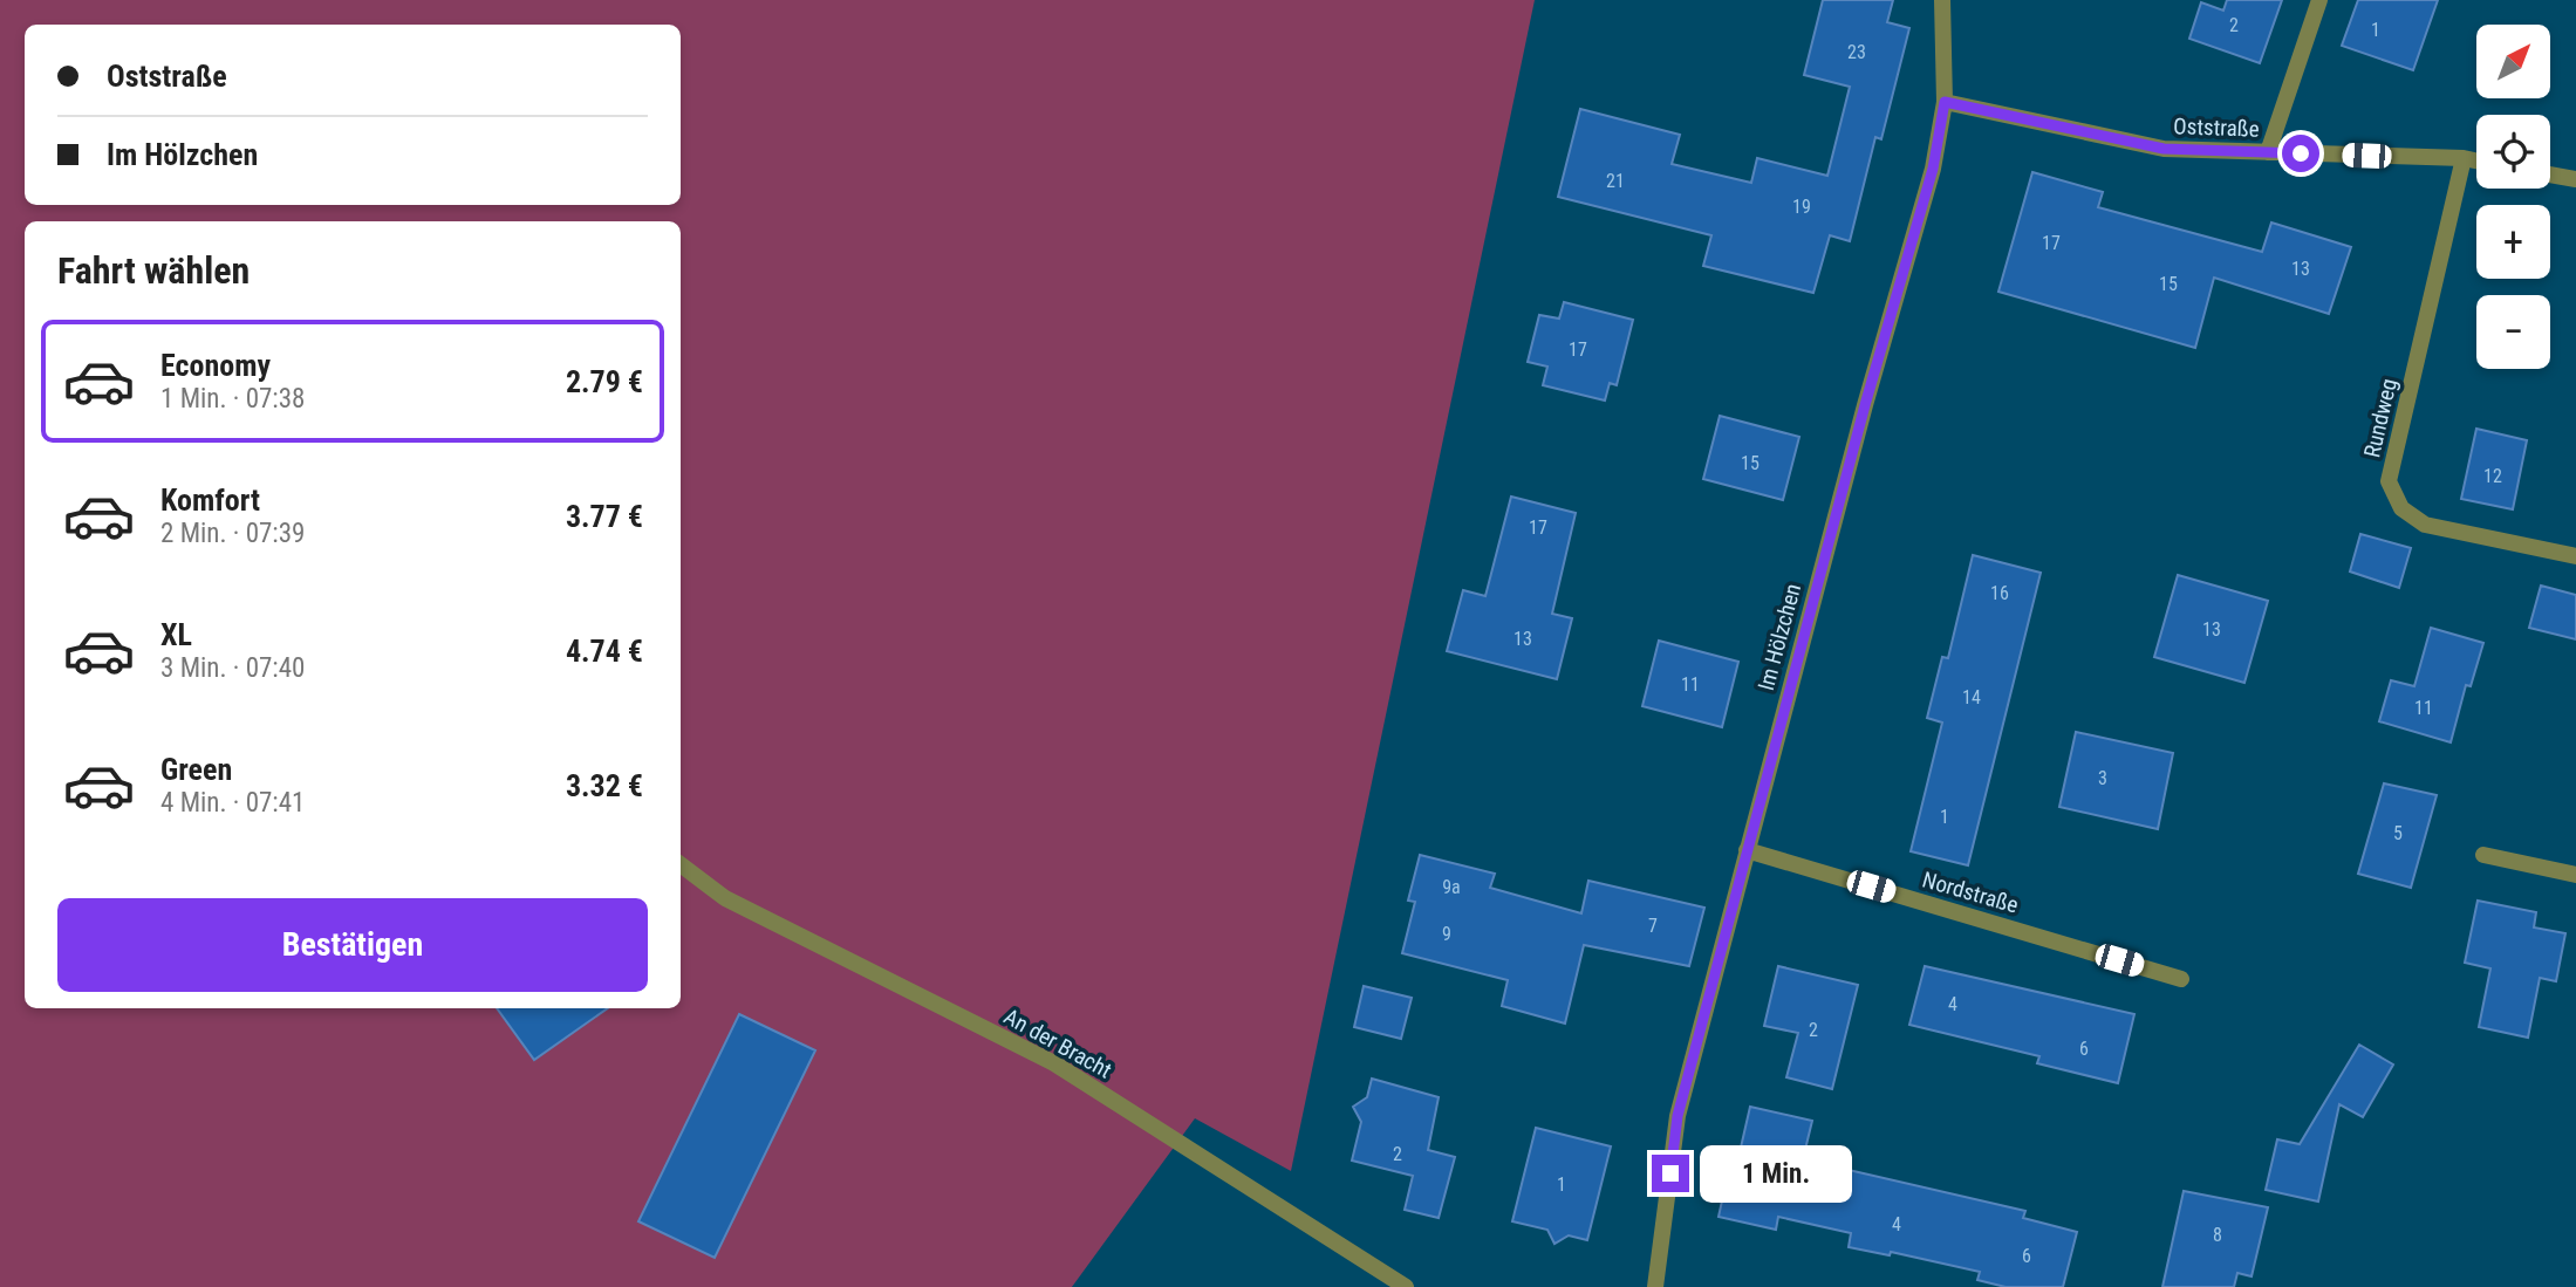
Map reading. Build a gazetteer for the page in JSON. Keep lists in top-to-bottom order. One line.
{"streets":{"street":["Oststraße","Rundweg","Im Hölzchen","Nordstraße","An der Bracht"]},"crossings":[["Oststraße","Rundweg"],["Oststraße","Im Hölzchen"],["Im Hölzchen","Nordstraße"]],"house_numbers":["2","1","23","21","19","17","13","15","17","15","12","17","16","13","13","11","14","11","3","1","5","9a","7","9","4","2","6","2","1","4","8","6"],"north":"top right","page":{"map_buttons":["+","−"],"banner":["Oststraße","Im Hölzchen"],"heading":"Fahrt wählen","list":[{"name":"Economy","note":"1 Min. · 07:38","value":"2.79 €"},{"name":"Komfort","note":"2 Min. · 07:39","value":"3.77 €"},{"name":"XL","note":"3 Min. · 07:40","value":"4.74 €"},{"name":"Green","note":"4 Min. · 07:41","value":"3.32 €"}],"buttons":"Bestätigen","bubble":"1 Min."}}
